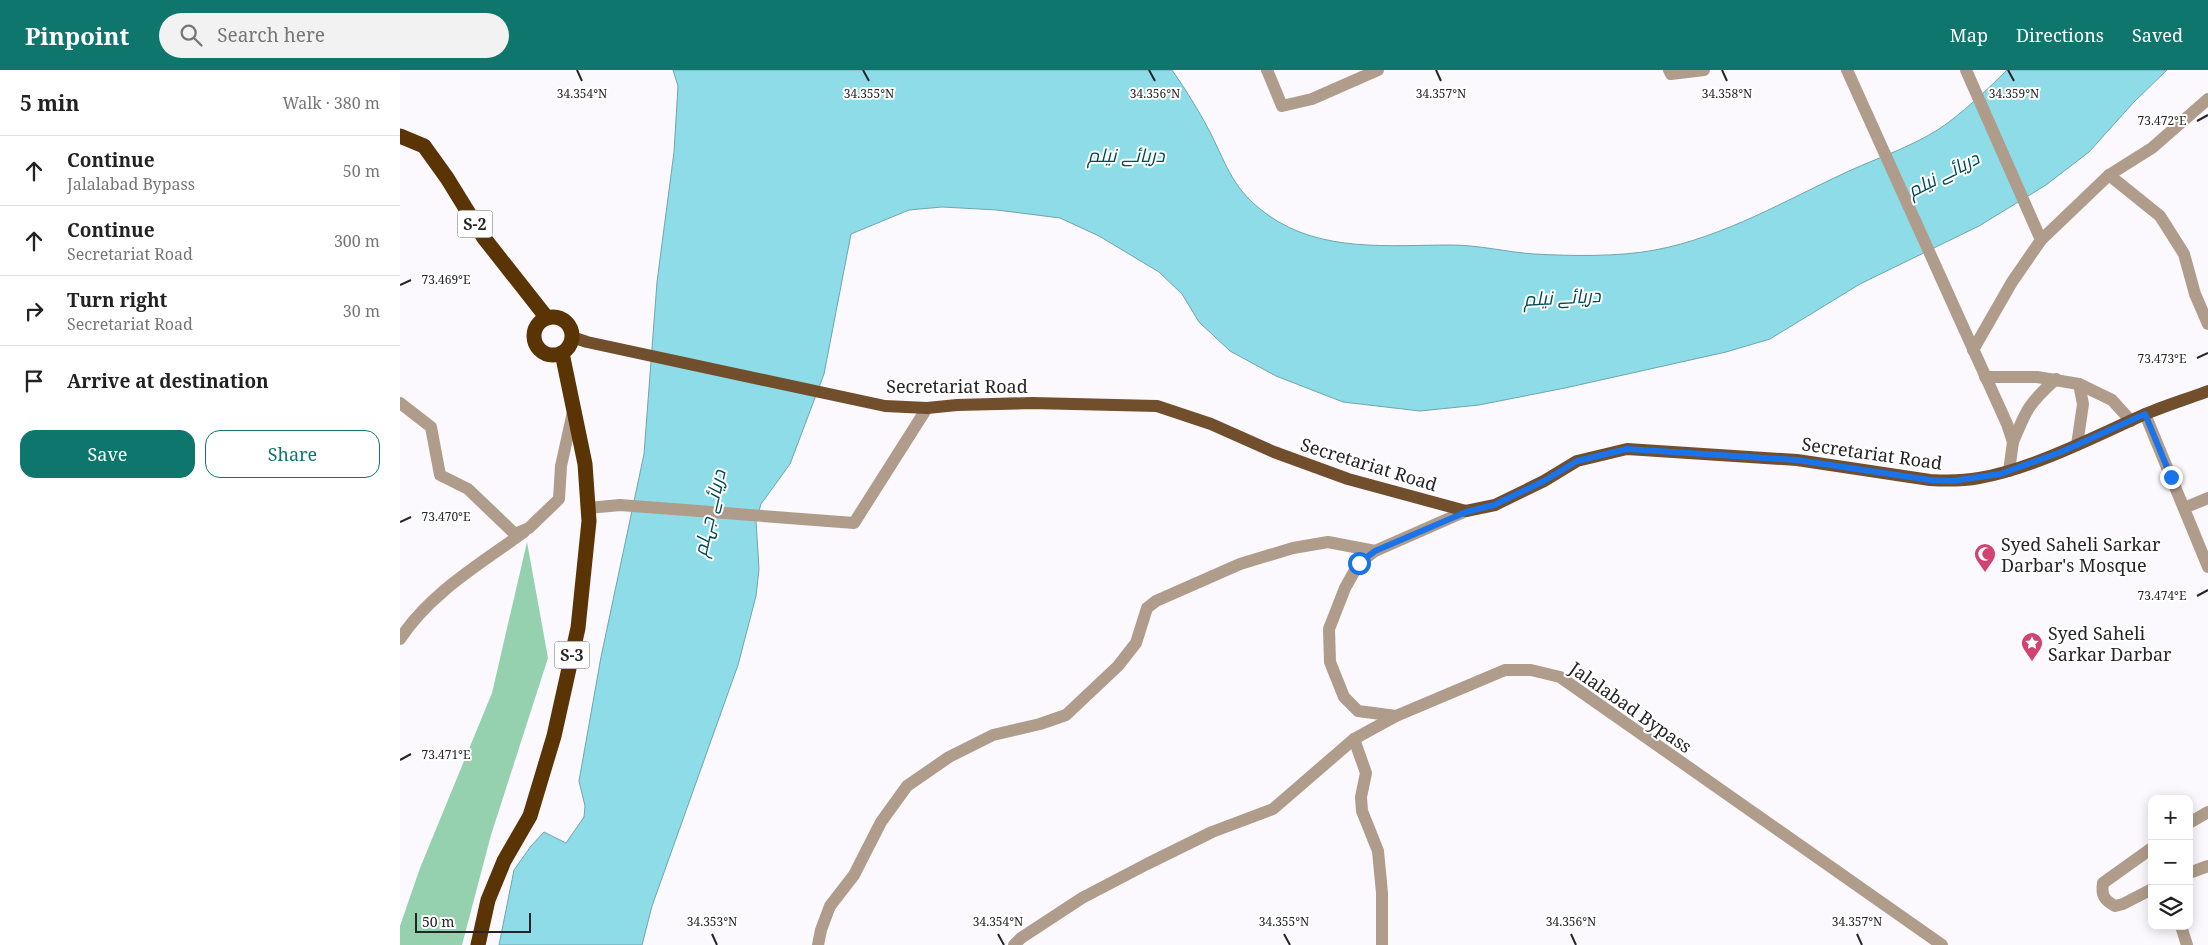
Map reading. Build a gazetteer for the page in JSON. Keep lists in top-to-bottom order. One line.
{"streets":{"highway":["S-2","S-3"],"main road":["Secretariat Road"],"street":["Jalalabad Bypass"]},"crossings":[["S-2","Secretariat Road"],["S-2","S-3"],["Secretariat Road","S-3"]],"water":["دریائے نیلم","دریائے جہلم"],"places":{"mosque":["Syed Saheli Sarkar Darbar's Mosque"],"place":["Syed Saheli Sarkar Darbar"]},"scale_bar":"50 m","page":{"header":"Pinpoint","search":"Search here","nav":["Map","Directions","Saved"],"heading":["5 min","Walk · 380 m"],"list":[["Continue","Jalalabad Bypass","50 m"],["Continue","Secretariat Road","300 m"],["Turn right","Secretariat Road","30 m"],"Arrive at destination"],"buttons":["Save","Share"],"map_buttons":["+","−"],"scale":"50 m"},"coordinates":["34.354°N","34.355°N","34.356°N","34.357°N","34.358°N","34.359°N","73.472°E","73.469°E","73.473°E","73.470°E","73.474°E","73.471°E","34.353°N"]}
